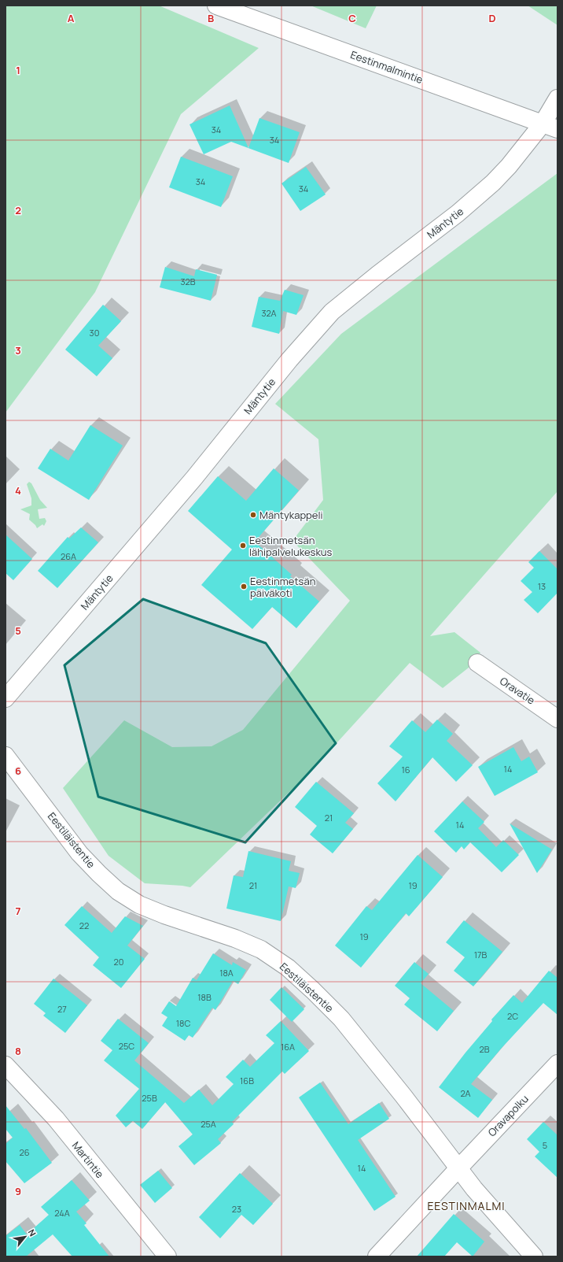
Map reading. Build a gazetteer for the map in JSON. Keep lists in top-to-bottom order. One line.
{"streets":{"street":["Eestinmalmintie","Mäntytie","Oravatie","Eestiläistentie","Oravapolku","Martintie"]},"crossings":[["Eestinmalmintie","Mäntytie"],["Eestiläistentie","Oravapolku"]],"districts":["EESTINMALMI"],"places":["Mäntykappeli","Eestinmetsän lähipalvelukeskus","Eestinmetsän päiväkoti"],"house_numbers":["34","34","34","34","32B","32A","30","26A","13","14","16","21","14","21","19","22","19","17B","20","18A","18B","27","2C","18C","25C","16A","2B","16B","2A","25B","25A","5","26","14","23","24A"],"north":"top right","grid":{"columns":["A","B","C","D"],"rows":["1","2","3","4","5","6","7","8","9"]}}
